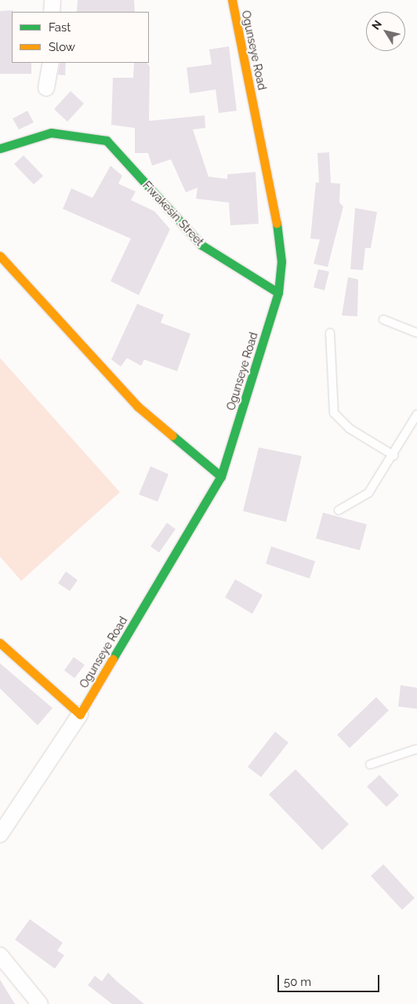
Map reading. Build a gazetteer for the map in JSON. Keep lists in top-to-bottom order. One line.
{"streets":{"street":["Ogunseye Road","Fiwakesin Street"]},"crossings":[["Ogunseye Road","Fiwakesin Street"]],"legend":["Fast","Slow"],"scale_bar":"50 m","north":"top left"}
